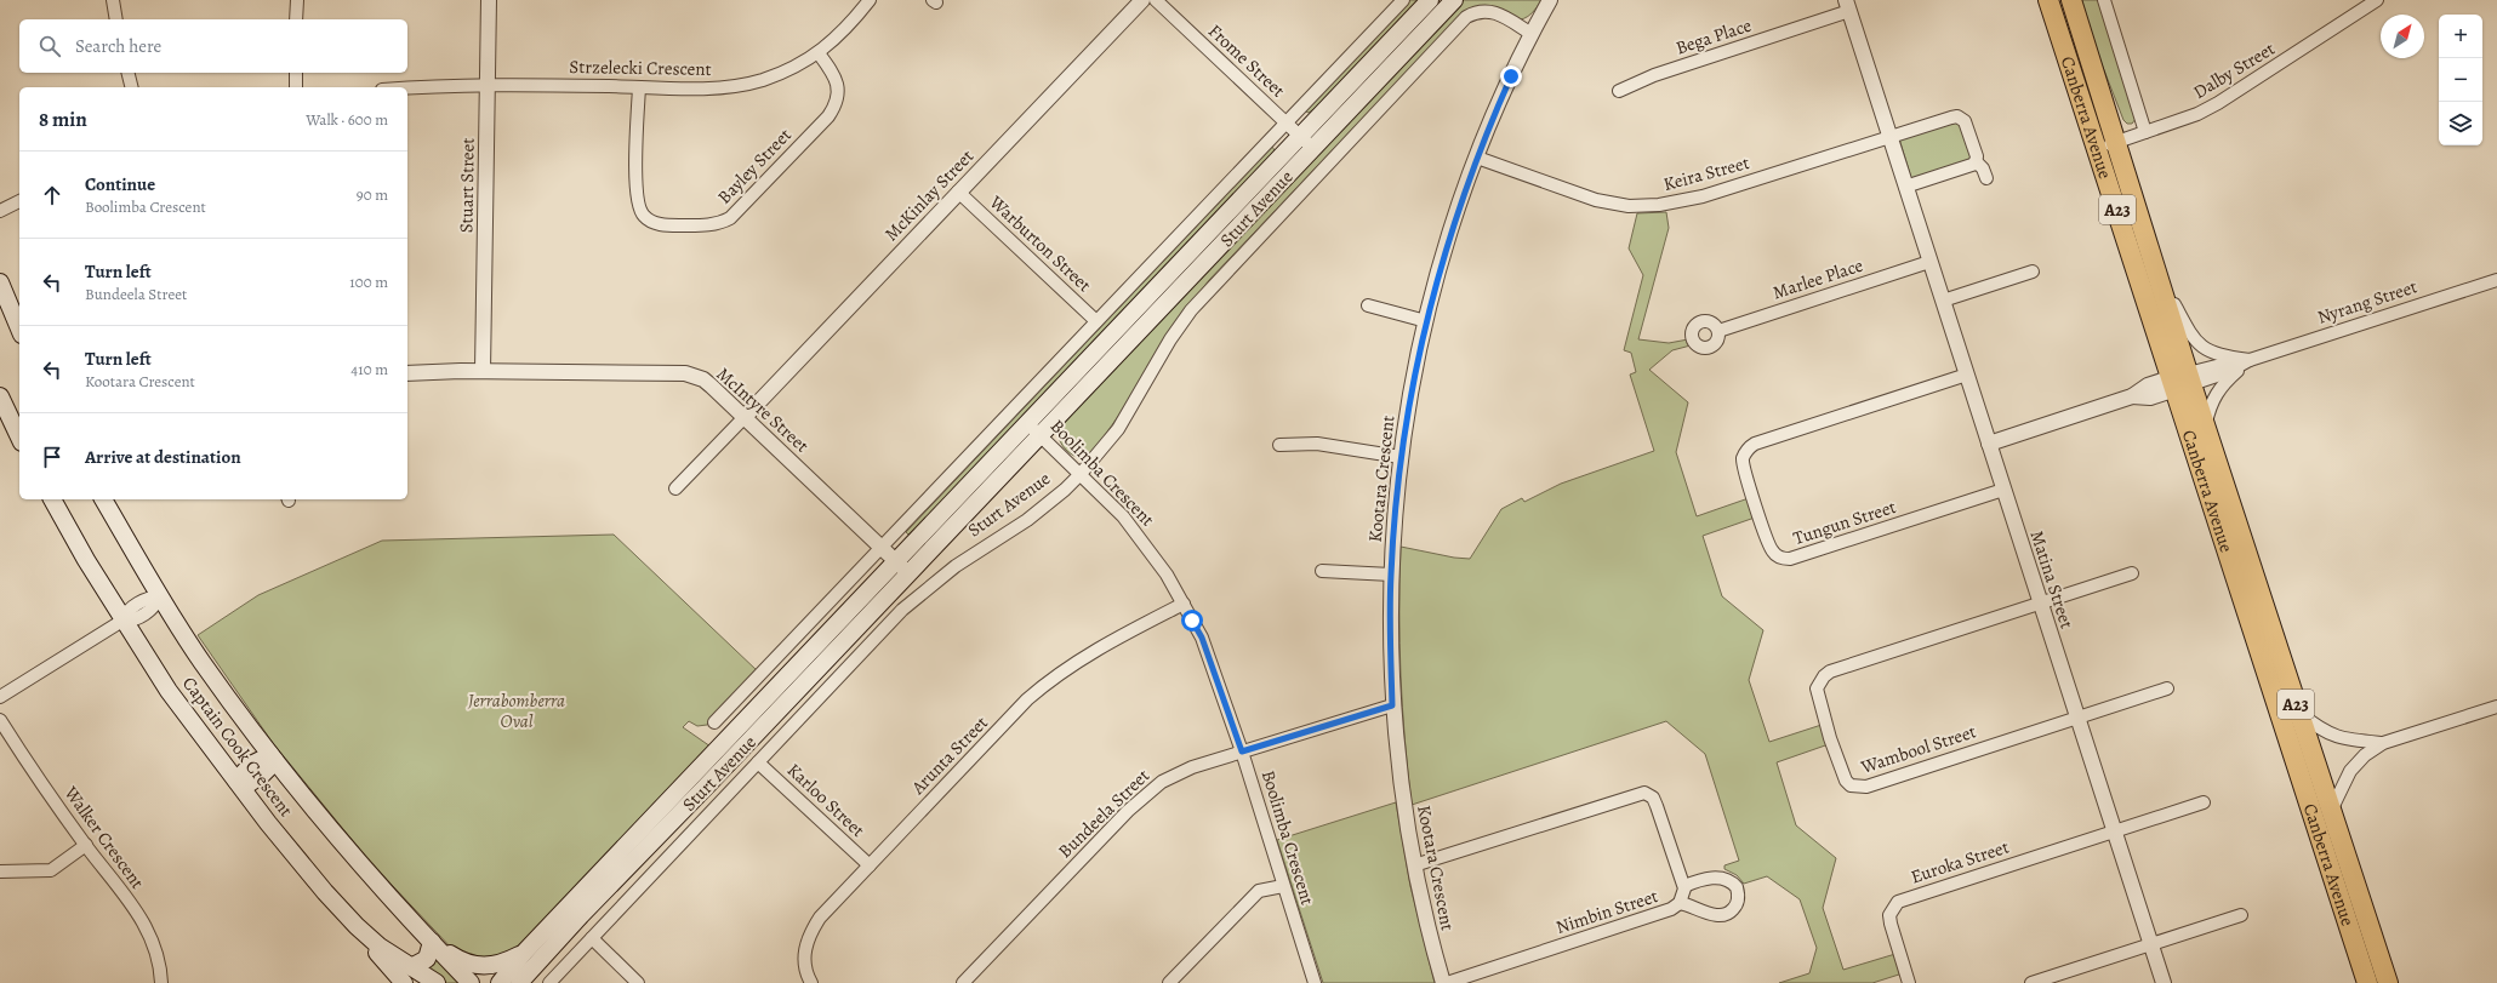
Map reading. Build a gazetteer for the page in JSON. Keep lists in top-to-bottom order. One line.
{"streets":{"highway":["Canberra Avenue","A23"],"main road":["Sturt Avenue","Captain Cook Crescent"],"street":["Bega Place","Frome Street","Strzelecki Crescent","Dalby Street","Bayley Street","Keira Street","Stuart Street","McKinlay Street","Warburton Street","Marlee Place","Nyrang Street","McIntyre Street","Boolimba Crescent","Kootara Crescent","Tungun Street","Matina Street","Wambool Street","Arunta Street","Karloo Street","Bundeela Street","Walker Crescent","Euroka Street","Nimbin Street"]},"crossings":[["Bega Place","Matina Street"],["Frome Street","Sturt Avenue"],["Strzelecki Crescent","Bayley Street"],["Strzelecki Crescent","Stuart Street"],["Dalby Street","Canberra Avenue"],["Canberra Avenue","Nyrang Street"],["Keira Street","Kootara Crescent"],["Keira Street","Matina Street"],["Stuart Street","McIntyre Street"],["McKinlay Street","Warburton Street"],["McKinlay Street","McIntyre Street"],["Sturt Avenue","Warburton Street"],["Sturt Avenue","McIntyre Street"],["Sturt Avenue","Boolimba Crescent"],["Sturt Avenue","Kootara Crescent"],["Sturt Avenue","Karloo Street"],["Marlee Place","Matina Street"],["Nyrang Street","Matina Street"],["Boolimba Crescent","Arunta Street"],["Boolimba Crescent","Bundeela Street"],["Kootara Crescent","Bundeela Street"],["Tungun Street","Matina Street"],["Matina Street","Wambool Street"],["Matina Street","Euroka Street"],["Arunta Street","Karloo Street"]],"parks":["Jerrabomberra Oval"],"north":"top right","page":{"map_buttons":["+","−"],"search":"Search here","heading":["8 min","Walk · 600 m"],"list":[["Continue","Boolimba Crescent","90 m"],["Turn left","Bundeela Street","100 m"],["Turn left","Kootara Crescent","410 m"],"Arrive at destination"]}}
